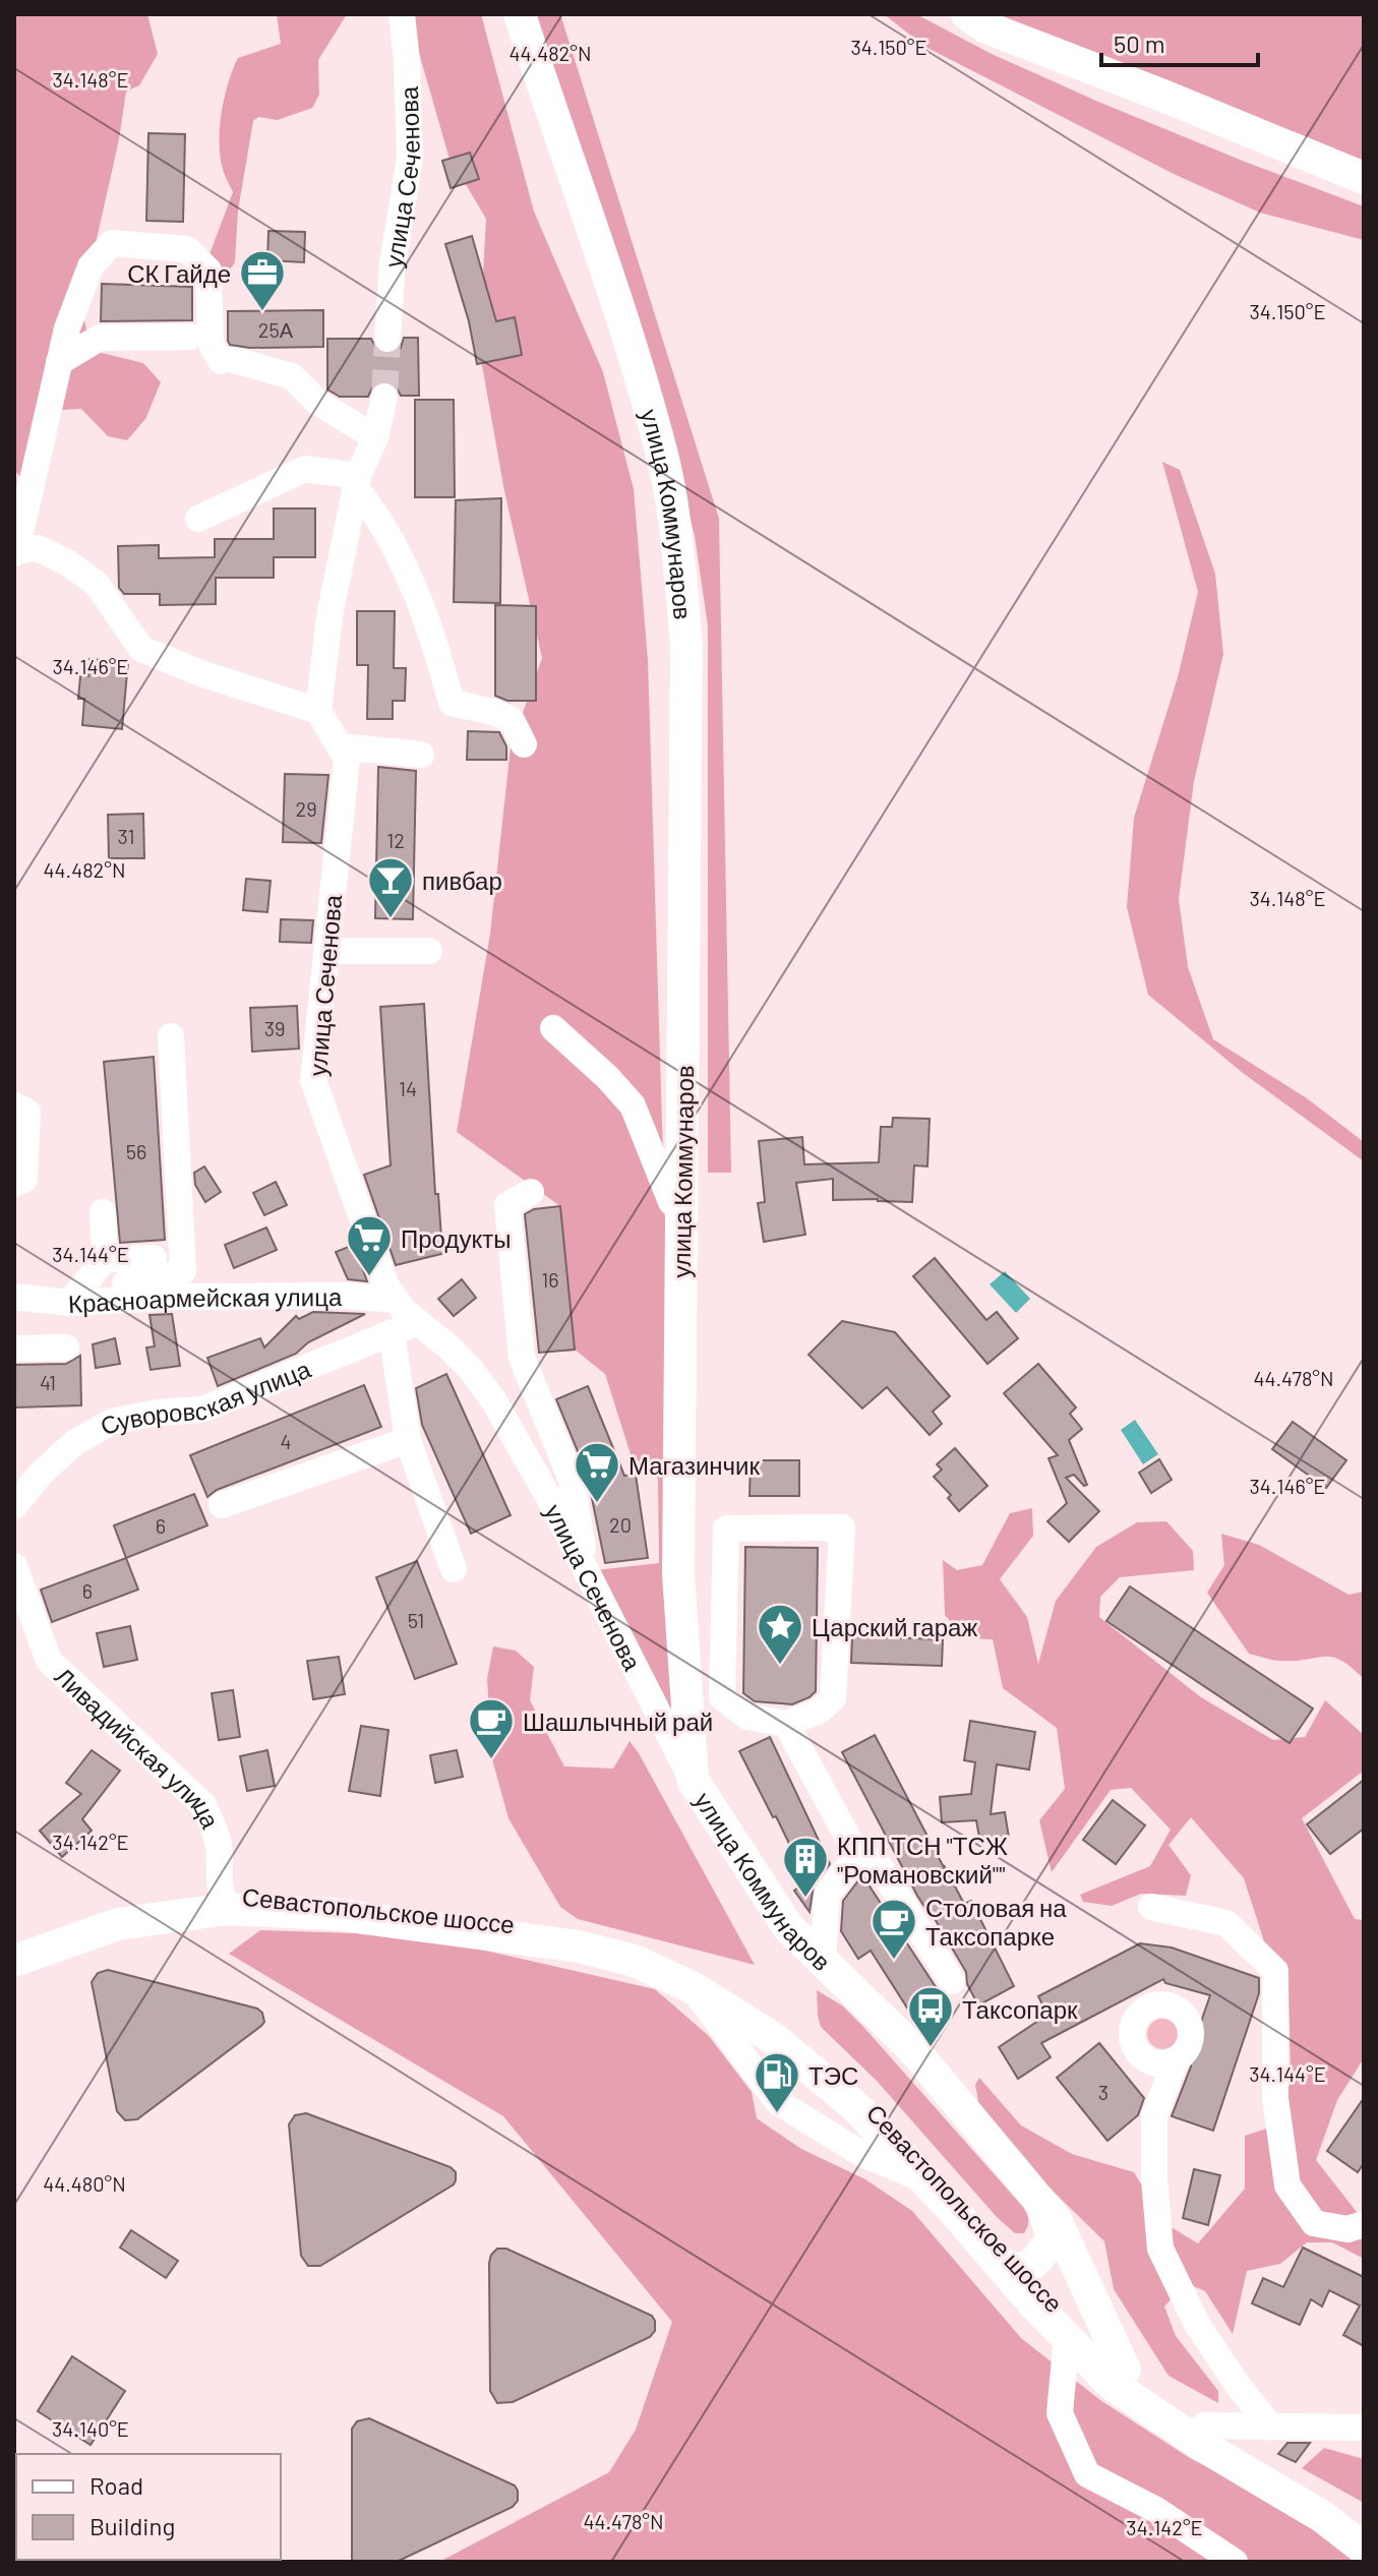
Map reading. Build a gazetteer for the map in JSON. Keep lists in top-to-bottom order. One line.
{"streets":{"main road":["улица Коммунаров","Севастопольское шоссе"],"street":["улица Сеченова","Красноармейская улица","Суворовская улица","Ливадийская улица"]},"crossings":[["улица Сеченова","улица Коммунаров"],["улица Сеченова","Красноармейская улица"],["улица Сеченова","Суворовская улица"],["улица Коммунаров","Севастопольское шоссе"],["Ливадийская улица","Севастопольское шоссе"]],"places":{"office":["СК Гайде"],"bar":["пивбар"],"supermarket":["Продукты","Магазинчик"],"place":["Царский гараж"],"cafe":["Шашлычный рай","Столовая на Таксопарке"],"building":["КПП ТСН \"ТСЖ \"Романовский\"\""],"bus stop":["Таксопарк"],"fuel station":["ТЭС"]},"house_numbers":["25А","29","31","12","39","14","56","16","41","4","20","6","6","51","3"],"legend":["Road","Building"],"scale_bar":"50 m","coordinates":["34.150°E","44.482°N","34.148°E","34.146°E","34.144°E","44.478°N","34.142°E","44.480°N","34.140°E"]}
